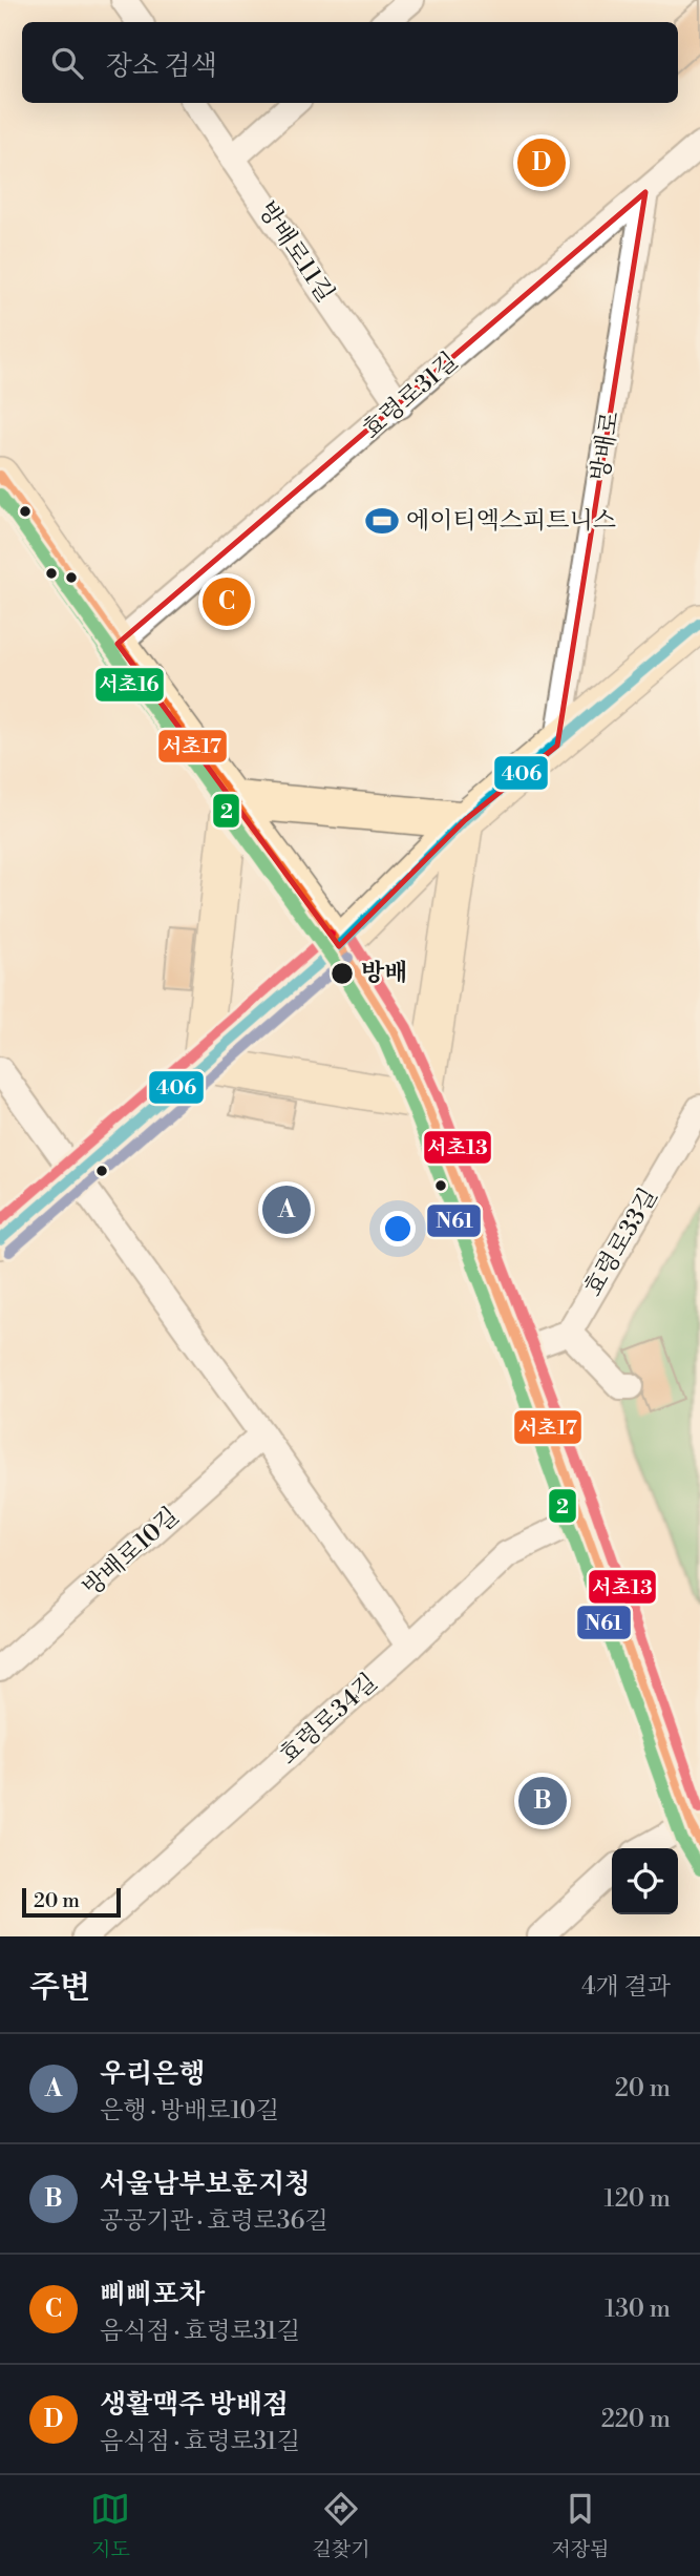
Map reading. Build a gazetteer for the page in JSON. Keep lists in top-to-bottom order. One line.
{"streets":{"street":["방배로11길","효령로31길","방배로","효령로33길","방배로10길","효령로34길"]},"crossings":[["방배로11길","효령로31길"],["효령로31길","방배로"]],"places":{"sports":["에이티엑스피트니스"],"other":["방배"]},"lines":["transit line 서초17","transit line 2","transit line 서초16","transit line 406","transit line 서초13","transit line N61"],"scale_bar":"20 m","page":{"search":"장소 검색","pins":["D","C","A","B"],"scale":"20 m","heading":["주변","4개 결과"],"list":[{"mark":"A","name":"우리은행","note":"은행 · 방배로10길","value":"20 m"},{"mark":"B","name":"서울남부보훈지청","note":"공공기관 · 효령로36길","value":"120 m"},{"mark":"C","name":"삐삐포차","note":"음식점 · 효령로31길","value":"130 m"},{"mark":"D","name":"생활맥주 방배점","note":"음식점 · 효령로31길","value":"220 m"}],"nav":["지도","길찾기","저장됨"]}}
